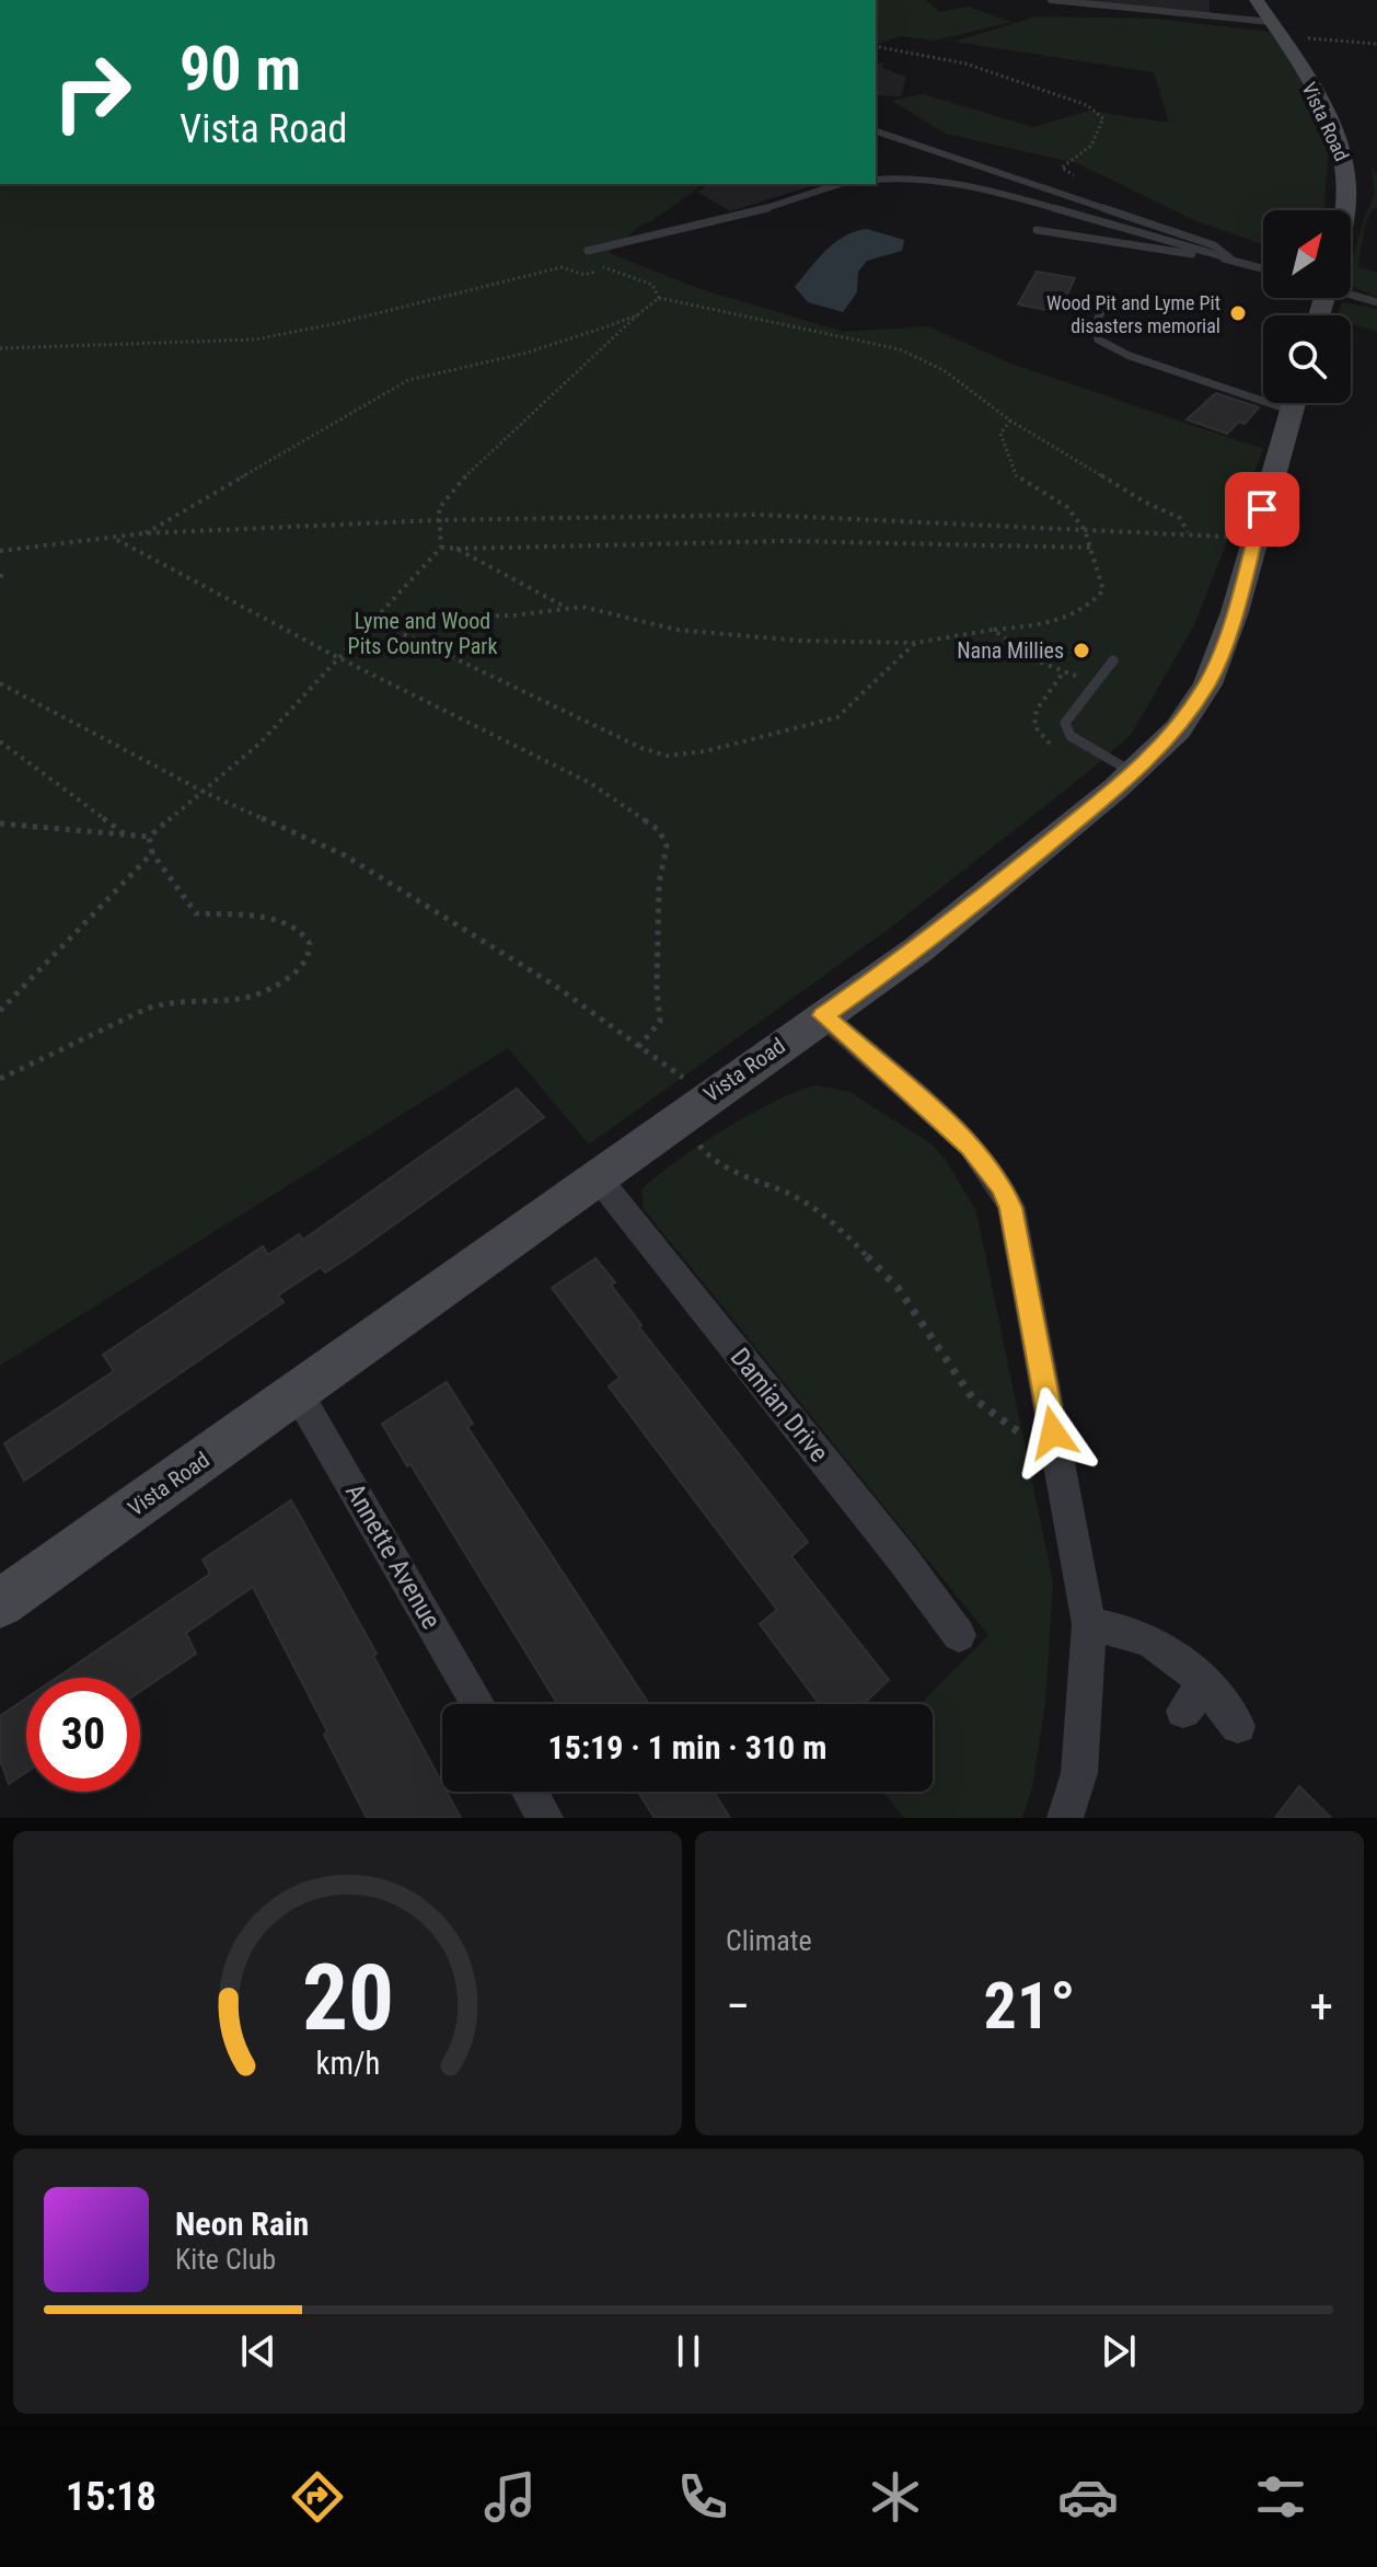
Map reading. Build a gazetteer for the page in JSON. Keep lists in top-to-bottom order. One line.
{"streets":{"main road":["Vista Road"],"street":["Damian Drive","Annette Avenue"]},"crossings":[["Vista Road","Damian Drive"],["Vista Road","Annette Avenue"]],"parks":["Lyme and Wood Pits Country Park"],"places":["Wood Pit and Lyme Pit disasters memorial","Nana Millies"],"north":"top right","page":{"turn":["90 m","Vista Road"],"limit":"30","trip":"15:19 · 1 min · 310 m","tile":"Climate","heat":["−","21°","+"],"song":["Neon Rain","Kite Club"],"tabs":"15:18","gauge":["20","km/h"]}}
